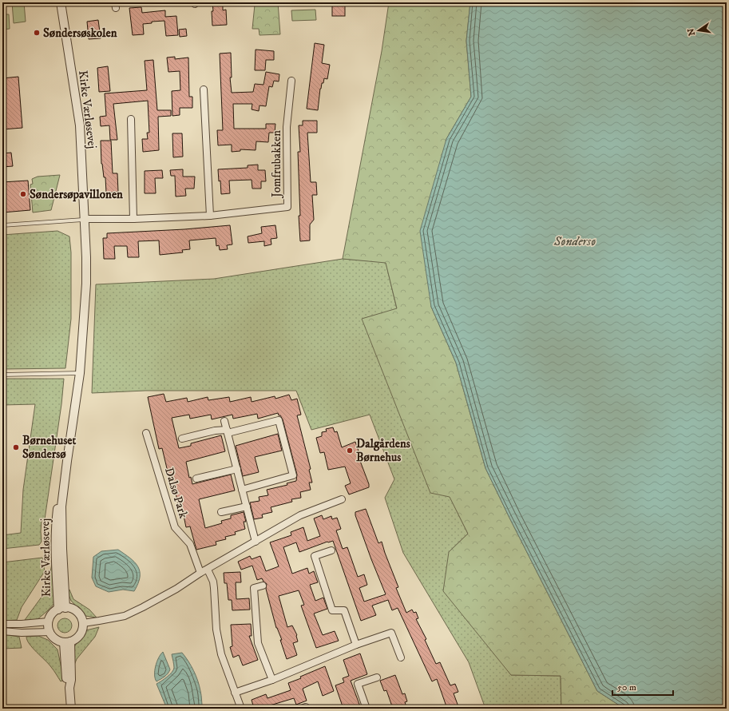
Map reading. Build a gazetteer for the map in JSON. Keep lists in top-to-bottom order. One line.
{"streets":{"street":["Kirke Værløsevej","Jomfrubakken","Dalsø Park"]},"crossings":[["Kirke Værløsevej","Jomfrubakken"]],"water":["Søndersø"],"places":["Søndersøskolen","Søndersøpavillonen","Børnehuset Søndersø","Dalgårdens Børnehus"],"scale_bar":"50 m","north":"left"}
